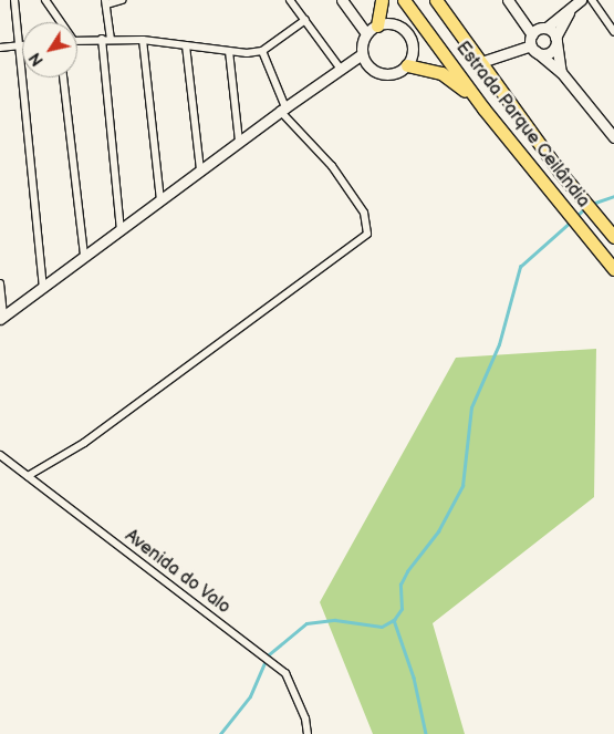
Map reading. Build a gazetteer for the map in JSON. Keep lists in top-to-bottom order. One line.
{"streets":{"highway":["Estrada Parque Ceilândia"],"street":["Avenida do Valo"]},"north":"bottom left"}
